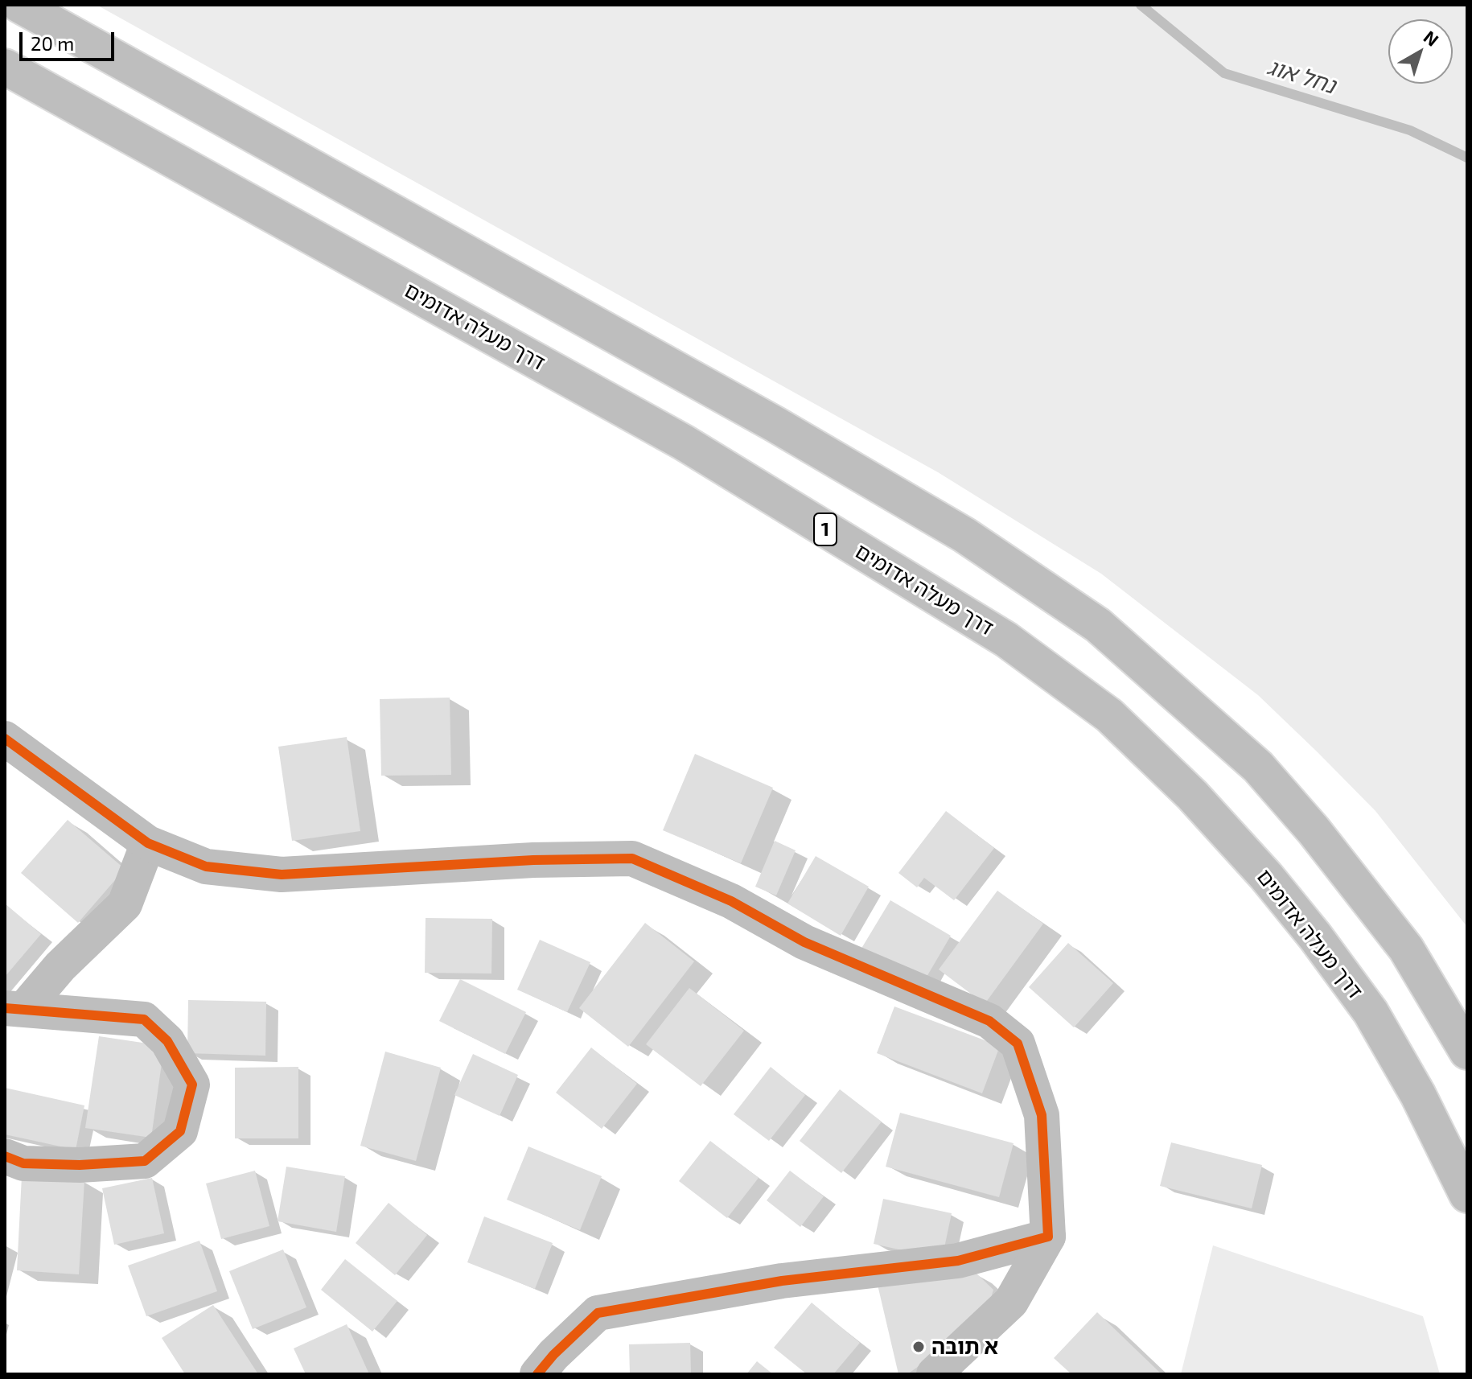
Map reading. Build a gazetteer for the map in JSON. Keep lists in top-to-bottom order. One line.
{"streets":{"main road":["דרך מעלה אדומים","1"]},"water":["נחל אוג"],"places":["א תובה"],"scale_bar":"20 m","north":"top right"}
